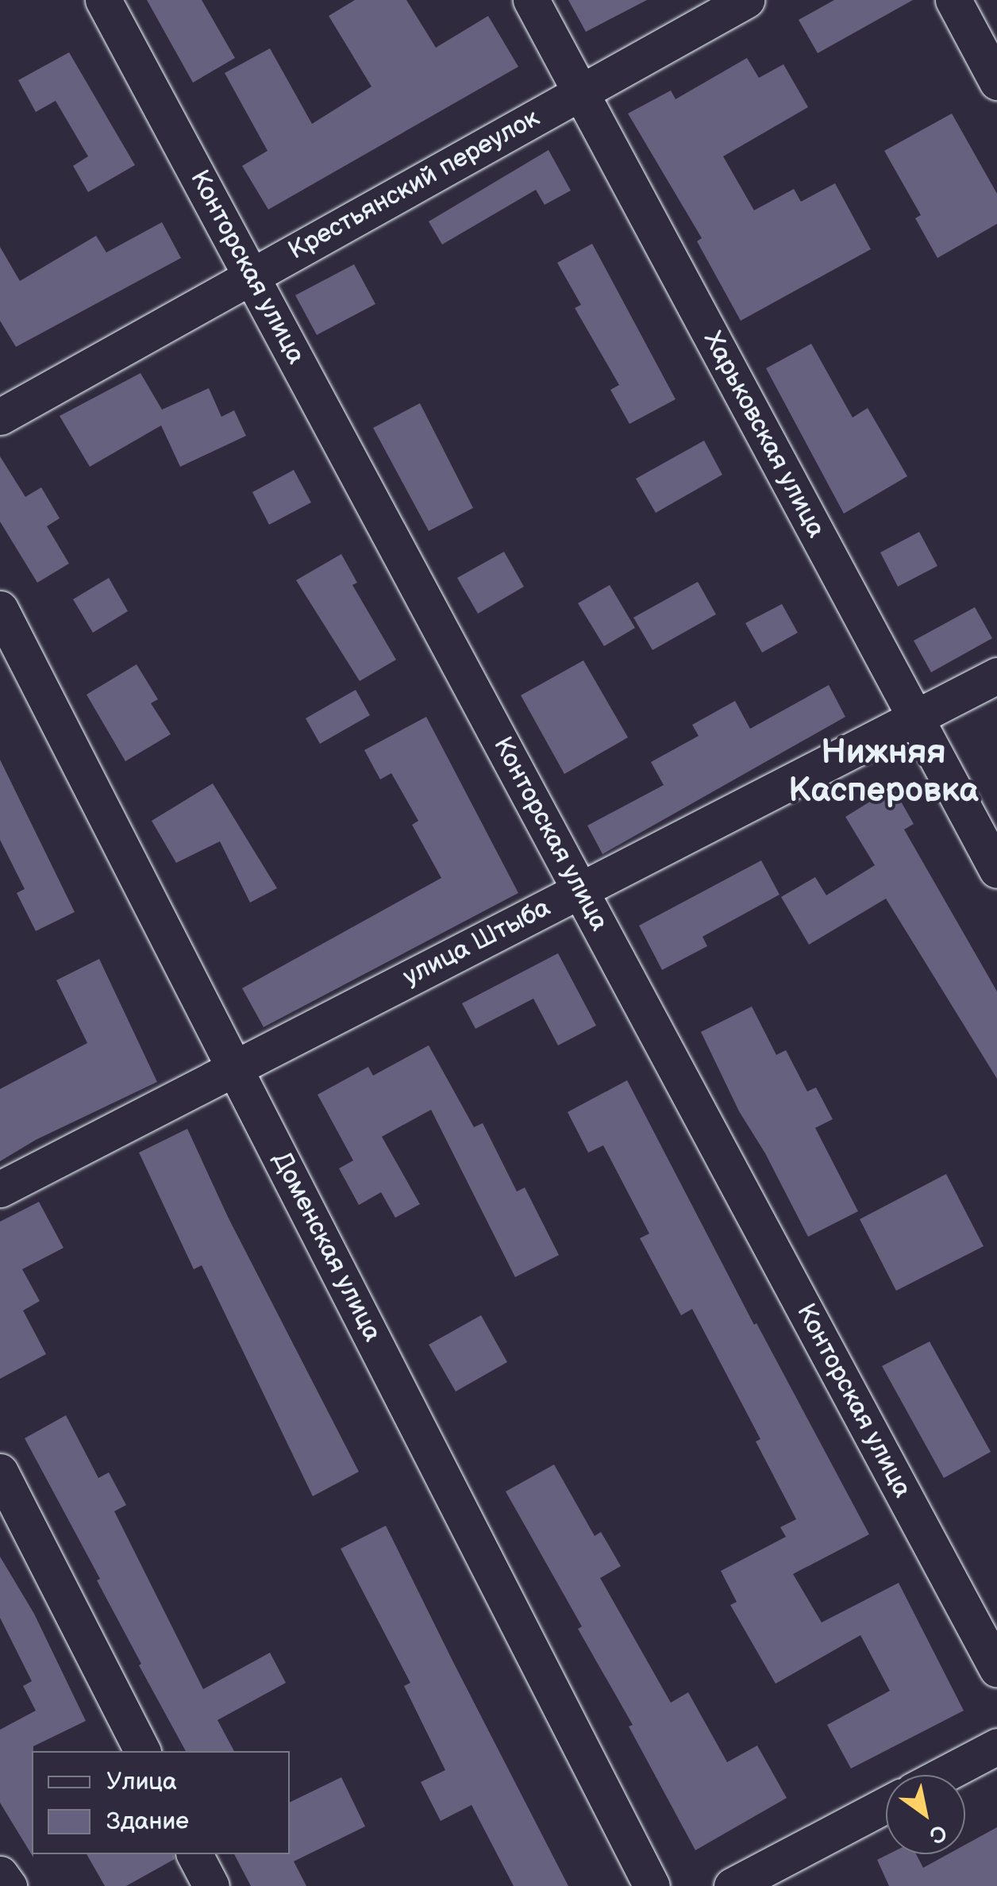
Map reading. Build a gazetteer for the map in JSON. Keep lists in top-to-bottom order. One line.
{"streets":{"street":["Крестьянский переулок","Конторская улица","Харьковская улица","улица Штыба","Доменская улица"]},"crossings":[["Крестьянский переулок","Конторская улица"],["Крестьянский переулок","Харьковская улица"],["Конторская улица","улица Штыба"],["Харьковская улица","улица Штыба"],["улица Штыба","Доменская улица"]],"districts":["Нижняя Касперовка"],"legend":["Улица","Здание"],"north":"bottom right"}
